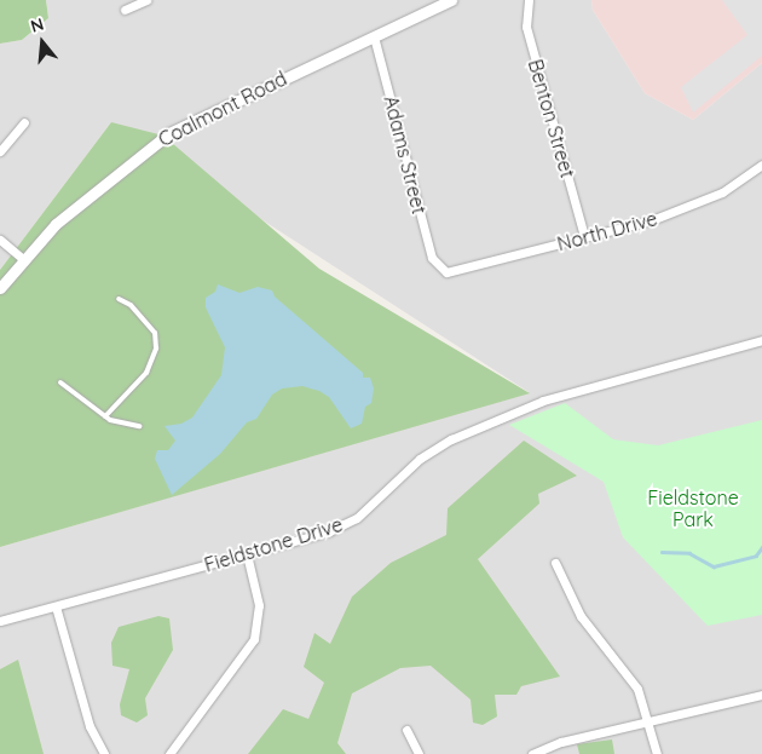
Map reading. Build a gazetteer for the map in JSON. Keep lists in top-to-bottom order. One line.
{"streets":{"street":["Coalmont Road","Benton Street","Adams Street","North Drive","Fieldstone Drive"]},"crossings":[["Coalmont Road","Adams Street"],["Benton Street","North Drive"],["Adams Street","North Drive"]],"parks":["Fieldstone Park"],"north":"top"}
